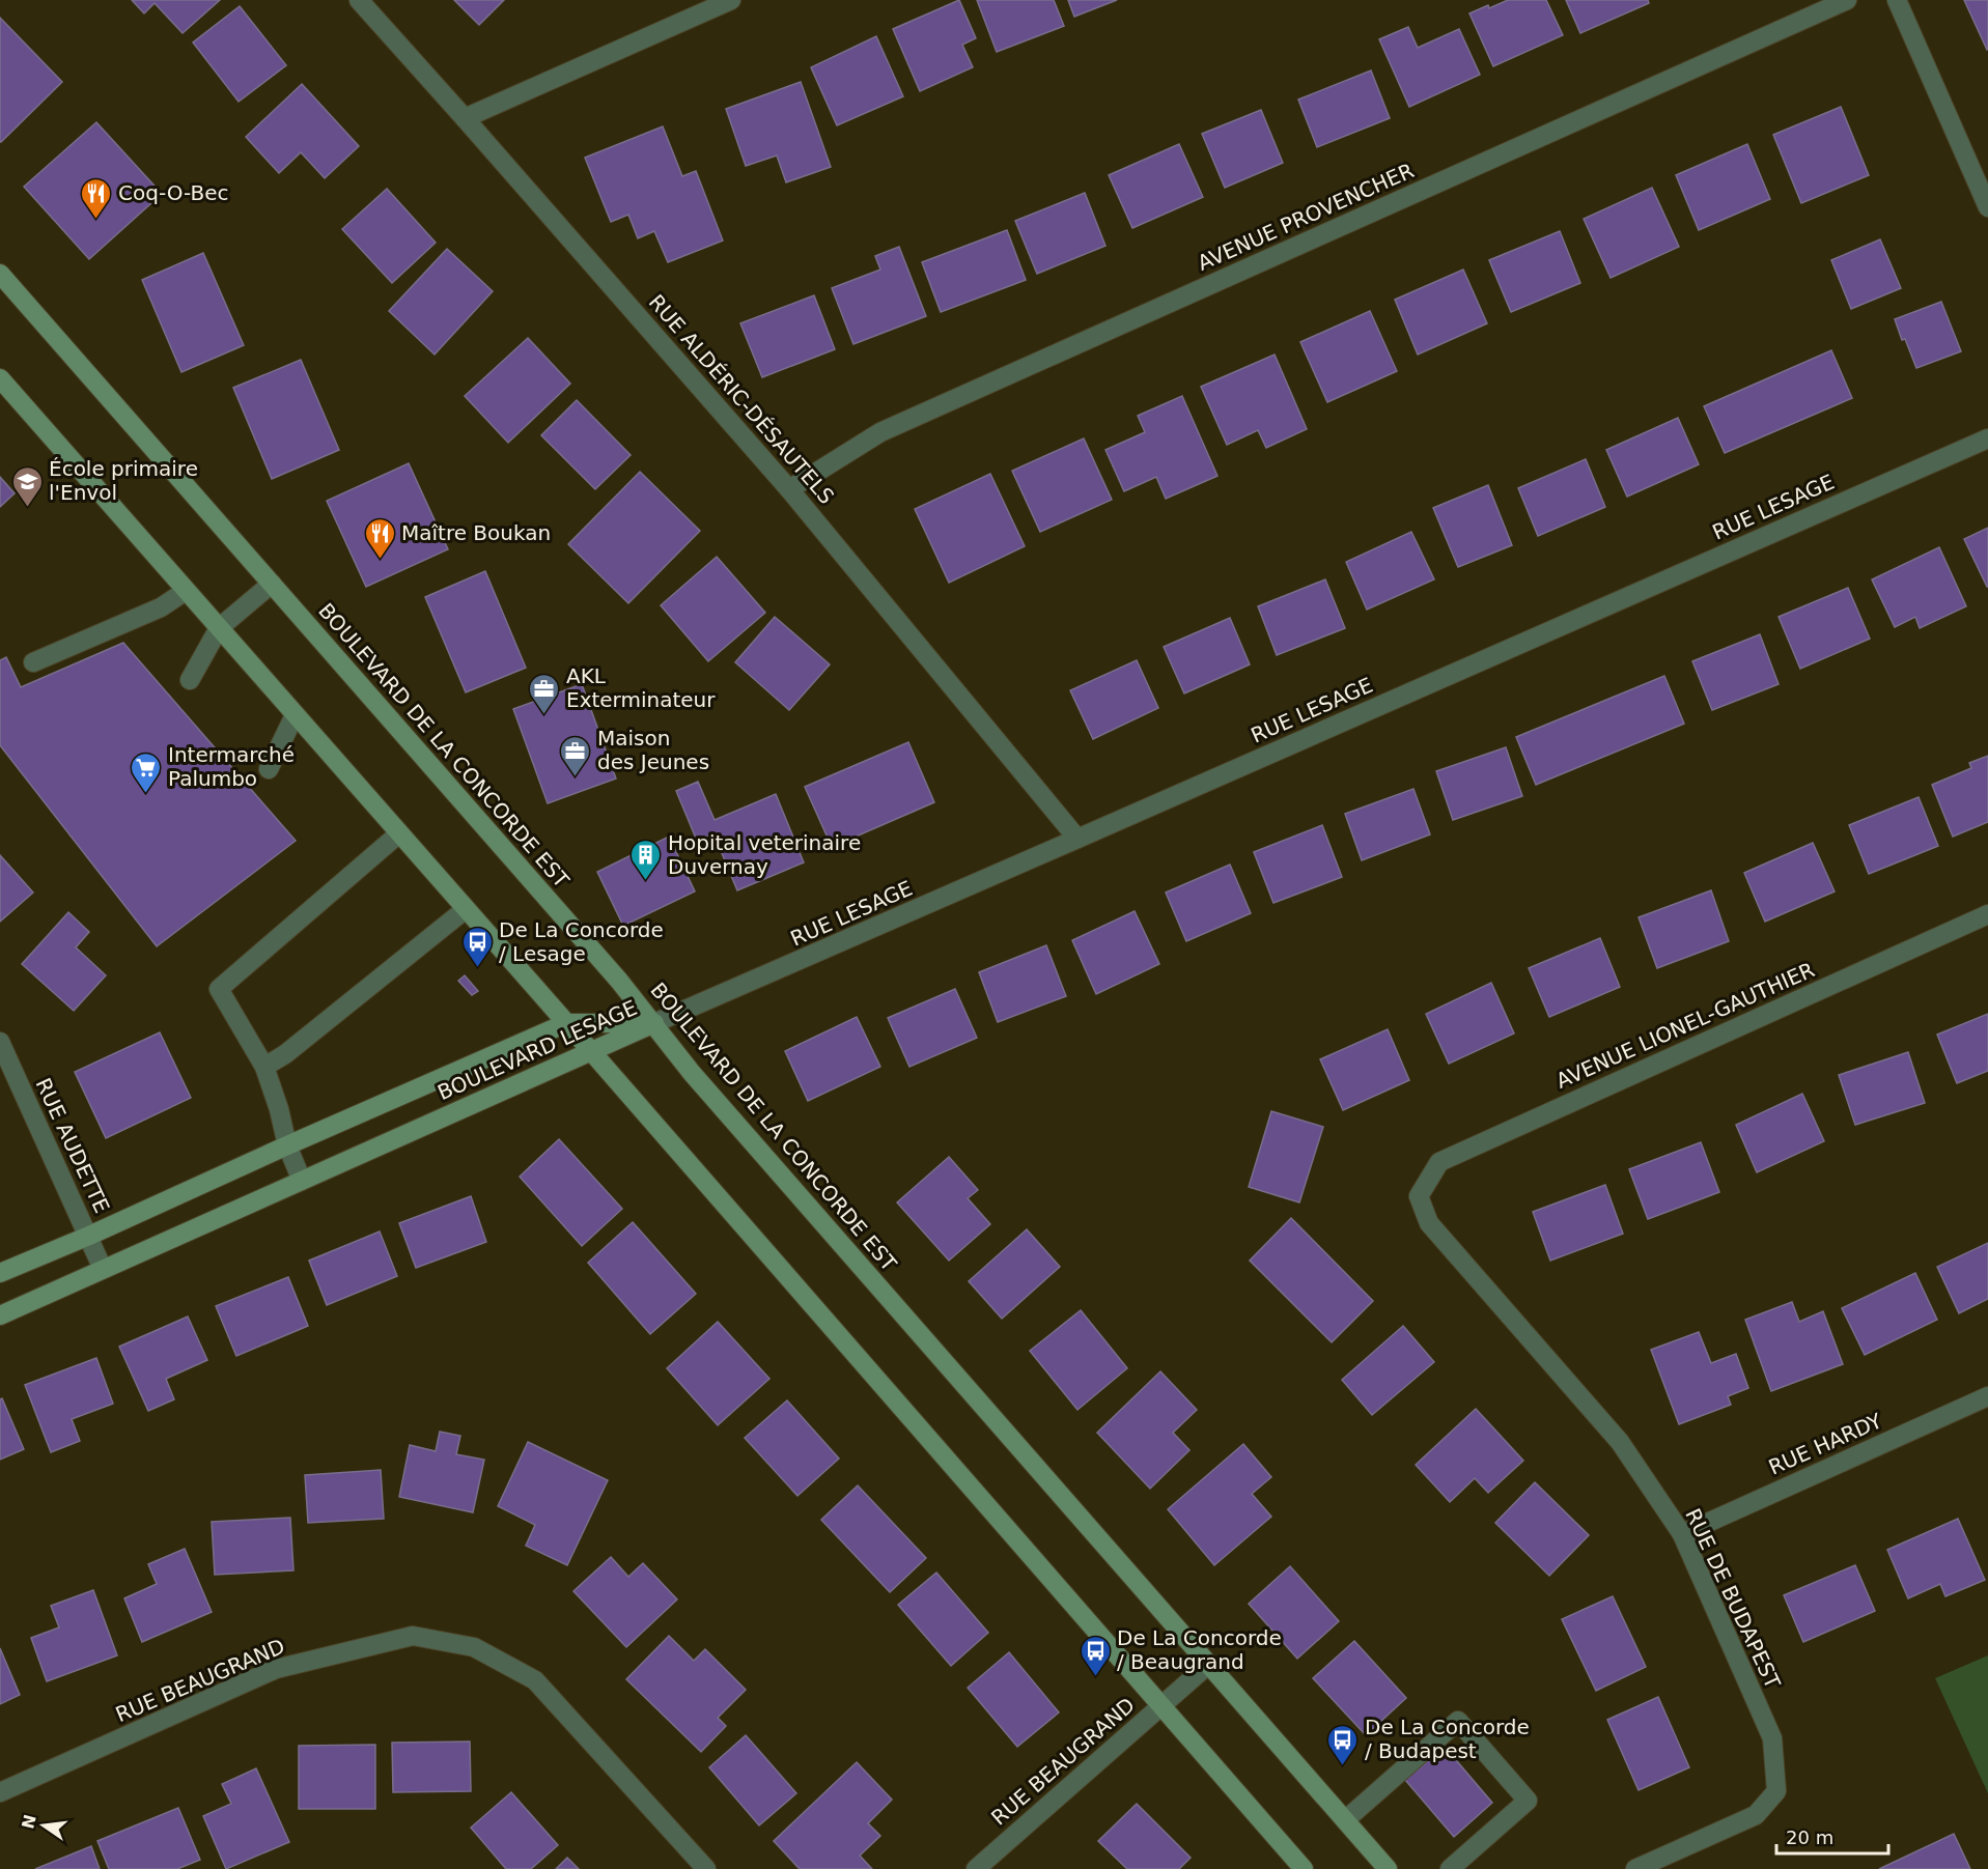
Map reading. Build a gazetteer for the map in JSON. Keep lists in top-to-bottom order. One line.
{"streets":{"street":["AVENUE PROVENCHER","RUE ALDÉRIC-DÉSAUTELS","RUE LESAGE","BOULEVARD DE LA CONCORDE EST","AVENUE LIONEL-GAUTHIER","BOULEVARD LESAGE","RUE AUDETTE","RUE HARDY","RUE DE BUDAPEST","RUE BEAUGRAND"]},"crossings":[["AVENUE PROVENCHER","RUE ALDÉRIC-DÉSAUTELS"],["RUE ALDÉRIC-DÉSAUTELS","RUE LESAGE"],["RUE LESAGE","BOULEVARD DE LA CONCORDE EST"],["RUE LESAGE","BOULEVARD LESAGE"],["BOULEVARD DE LA CONCORDE EST","BOULEVARD LESAGE"],["BOULEVARD DE LA CONCORDE EST","RUE BEAUGRAND"],["AVENUE LIONEL-GAUTHIER","RUE DE BUDAPEST"],["BOULEVARD LESAGE","RUE AUDETTE"],["RUE HARDY","RUE DE BUDAPEST"]],"places":{"restaurant":["Coq-O-Bec","Maître Boukan"],"school or university":["École primaire l'Envol"],"office":["AKL Exterminateur","Maison des Jeunes"],"supermarket":["Intermarché Palumbo"],"building":["Hopital veterinaire Duvernay"],"bus stop":["De La Concorde / Lesage","De La Concorde / Beaugrand","De La Concorde / Budapest"]},"scale_bar":"20 m","north":"left"}
